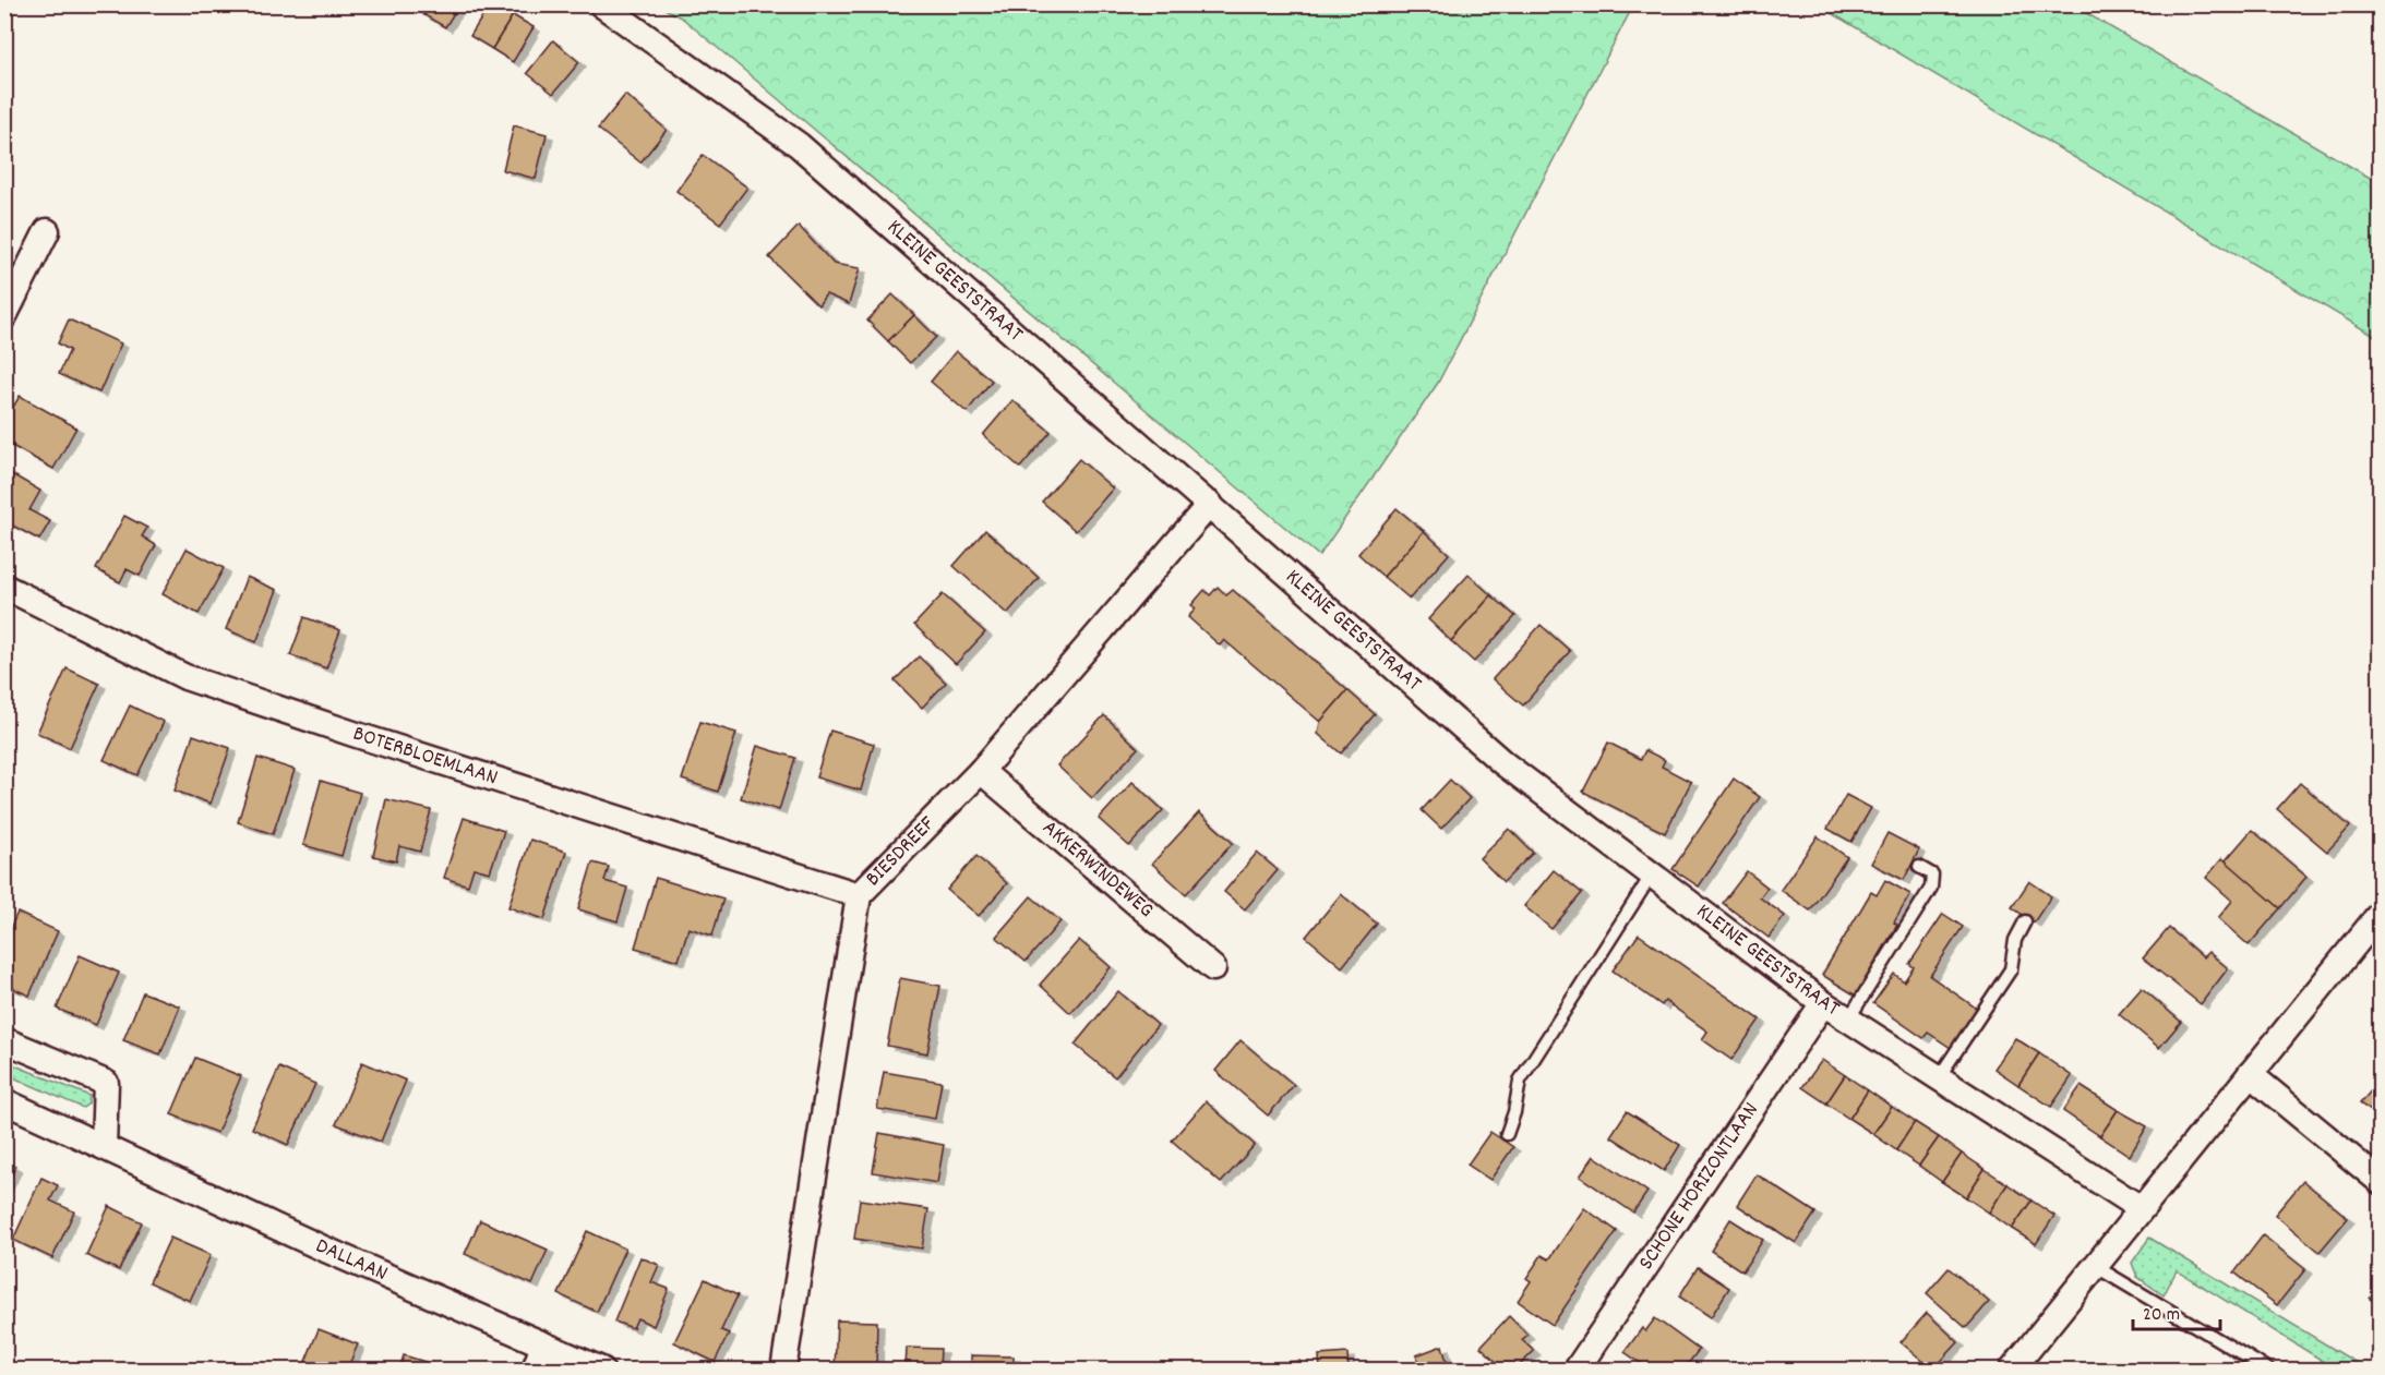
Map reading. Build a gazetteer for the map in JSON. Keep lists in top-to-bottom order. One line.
{"streets":{"street":["KLEINE GEESTSTRAAT","BOTERBLOEMLAAN","BIESDREEF","AKKERWINDEWEG","SCHONE HORIZONTLAAN","DALLAAN"]},"crossings":[["KLEINE GEESTSTRAAT","BIESDREEF"],["KLEINE GEESTSTRAAT","SCHONE HORIZONTLAAN"],["BOTERBLOEMLAAN","BIESDREEF"],["BIESDREEF","AKKERWINDEWEG"]],"scale_bar":"20 m"}
